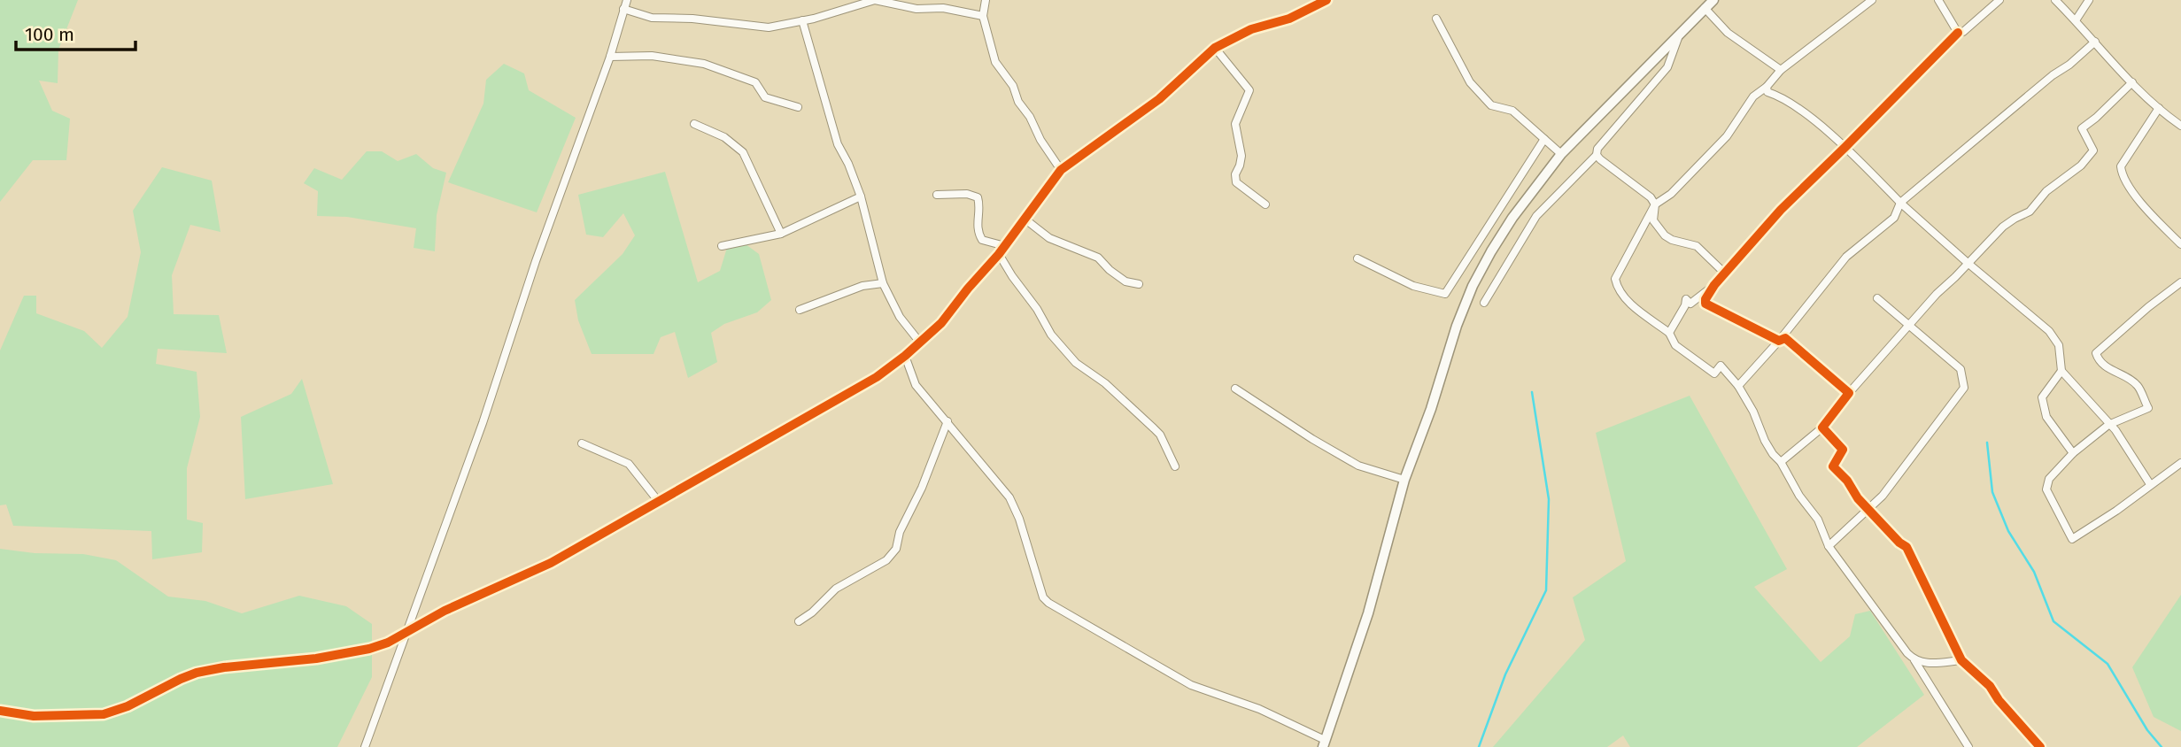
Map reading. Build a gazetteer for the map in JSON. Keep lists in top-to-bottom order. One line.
{"scale_bar":"100 m"}
